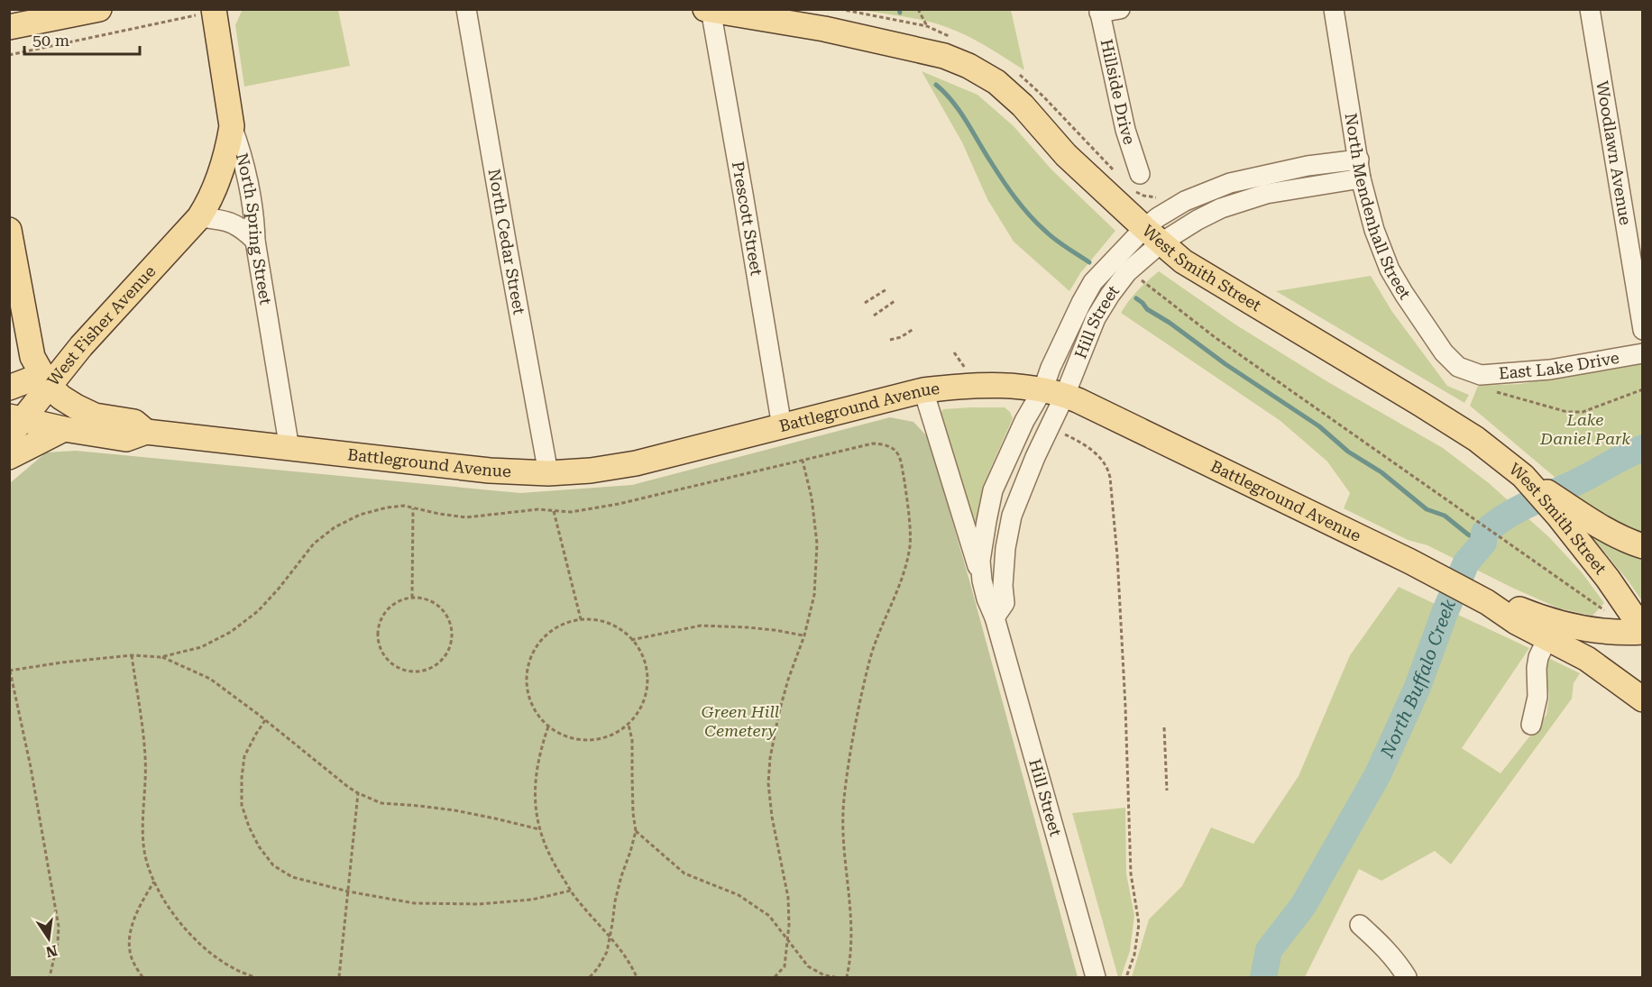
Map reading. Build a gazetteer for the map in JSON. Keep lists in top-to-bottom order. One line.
{"streets":{"main road":["North Spring Street","West Smith Street","West Fisher Avenue","Battleground Avenue"],"street":["Hillside Drive","Woodlawn Avenue","North Mendenhall Street","Prescott Street","North Cedar Street","Hill Street","East Lake Drive"]},"crossings":[["North Mendenhall Street","Hill Street"],["North Mendenhall Street","East Lake Drive"],["Prescott Street","West Smith Street"],["Prescott Street","Battleground Avenue"],["North Spring Street","West Fisher Avenue"],["North Spring Street","Battleground Avenue"],["North Cedar Street","Battleground Avenue"],["West Smith Street","Hill Street"],["Hill Street","Battleground Avenue"],["West Fisher Avenue","Battleground Avenue"]],"water":["North Buffalo Creek"],"parks":["Lake Daniel Park","Green Hill Cemetery"],"scale_bar":"50 m","north":"bottom"}
